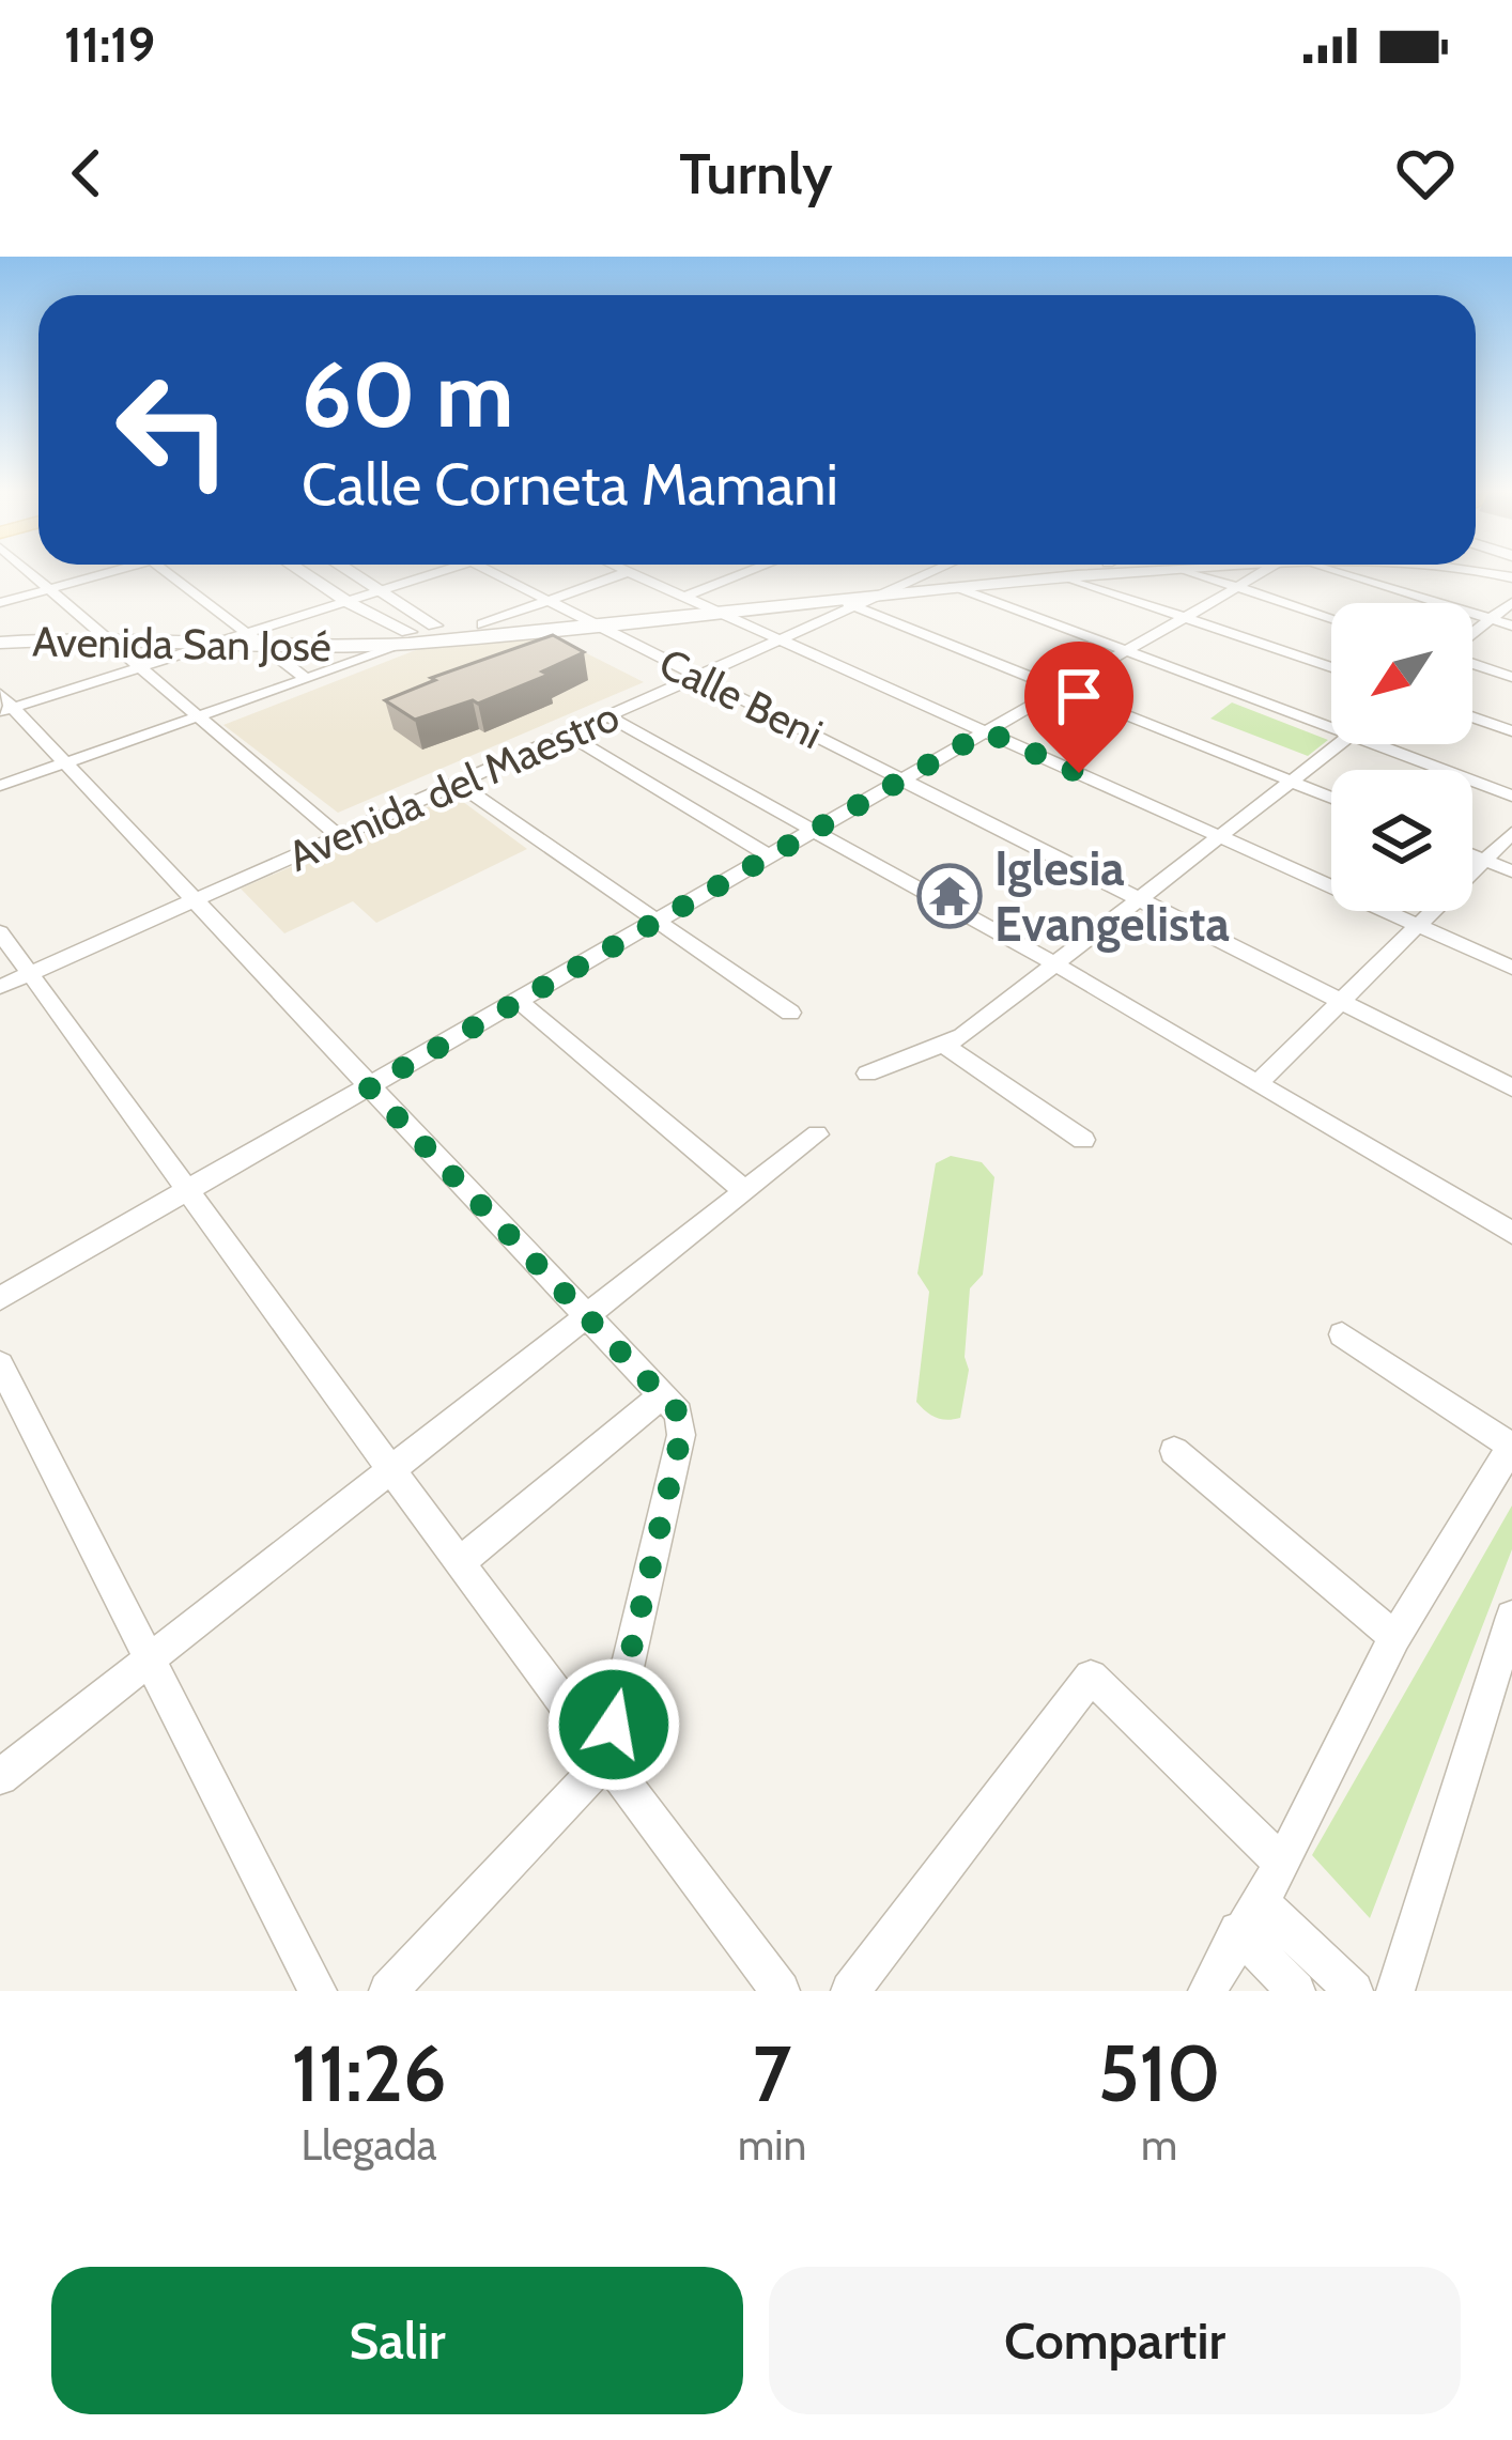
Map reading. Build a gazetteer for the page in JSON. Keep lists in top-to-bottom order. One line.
{"streets":{"street":["Avenida San José","Calle Beni","Avenida del Maestro"]},"crossings":[["Avenida San José","Calle Beni"],["Avenida San José","Avenida del Maestro"],["Calle Beni","Avenida del Maestro"]],"places":{"temple":["Iglesia Evangelista"]},"north":"bottom left","page":{"status":"11:19","header":"Turnly","turn":["60 m","Calle Corneta Mamani"],"eta":["11:26","Llegada","7","min","510","m"],"buttons":["Salir","Compartir"]}}
